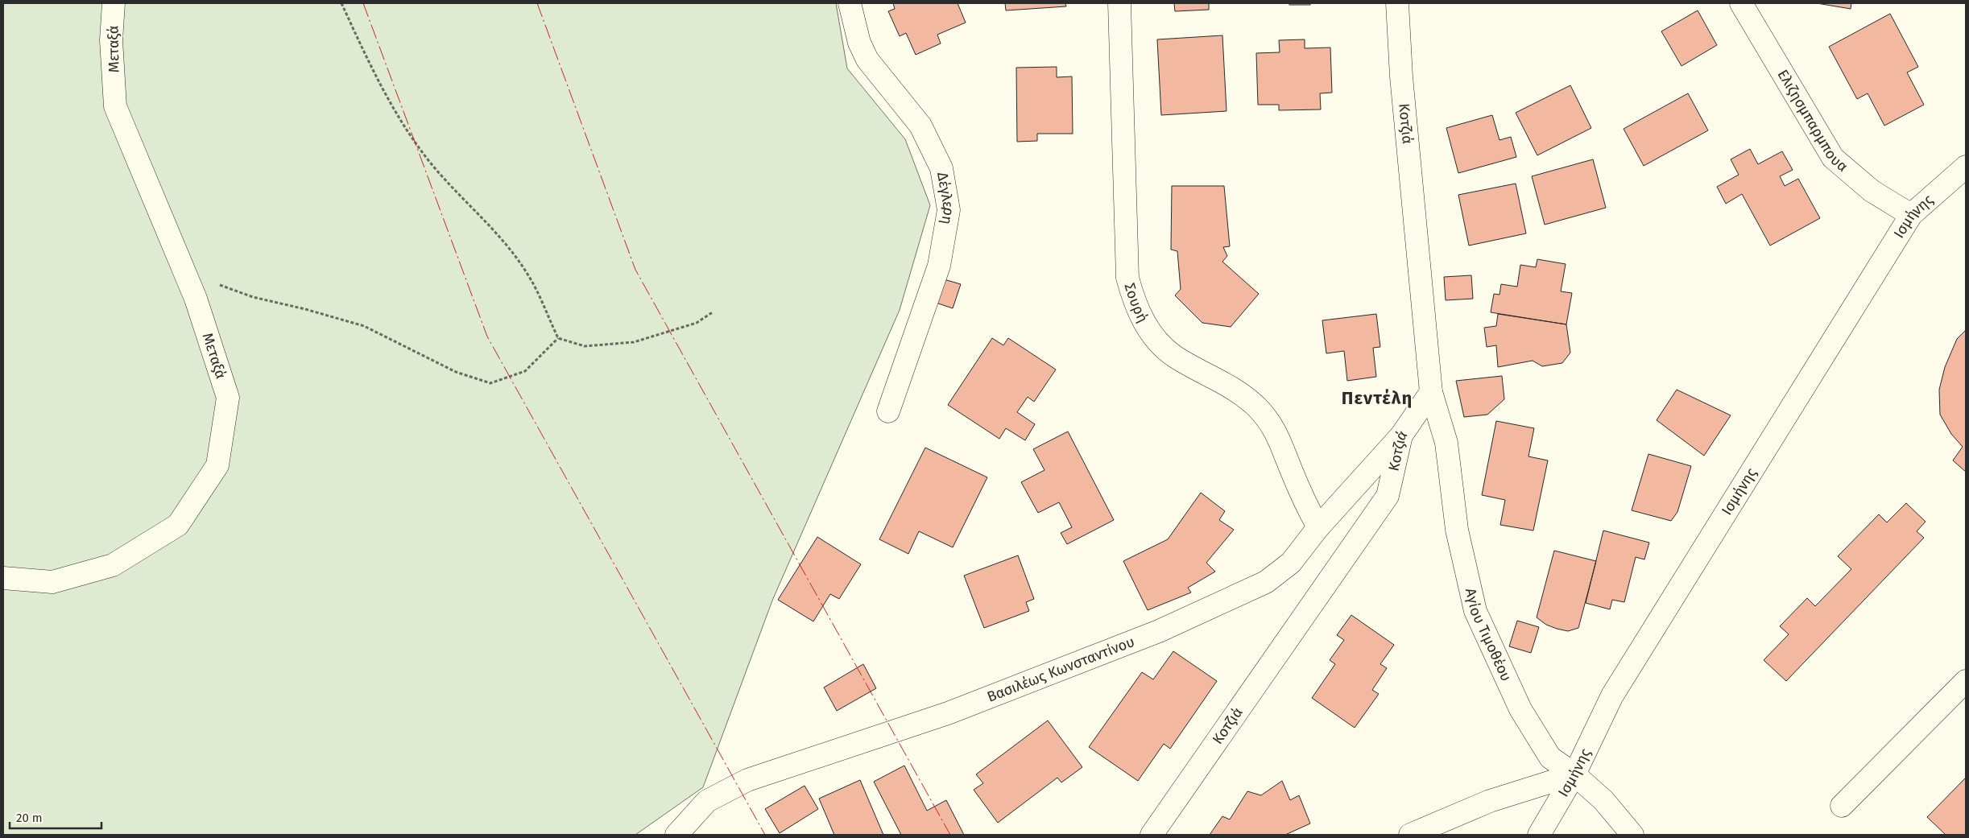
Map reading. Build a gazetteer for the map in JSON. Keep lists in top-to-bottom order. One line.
{"streets":{"street":["Μεταξά","Ελιζησμπαρμπουα","Κοτζιά","Δέγλερη","Ισμήνης","Σουρή","Αγίου Τιμοθέου","Βασιλέως Κωνσταντίνου"]},"crossings":[["Ελιζησμπαρμπουα","Ισμήνης"],["Κοτζιά","Αγίου Τιμοθέου"],["Κοτζιά","Βασιλέως Κωνσταντίνου"],["Ισμήνης","Αγίου Τιμοθέου"],["Σουρή","Βασιλέως Κωνσταντίνου"]],"districts":["Πεντέλη"],"scale_bar":"20 m"}
